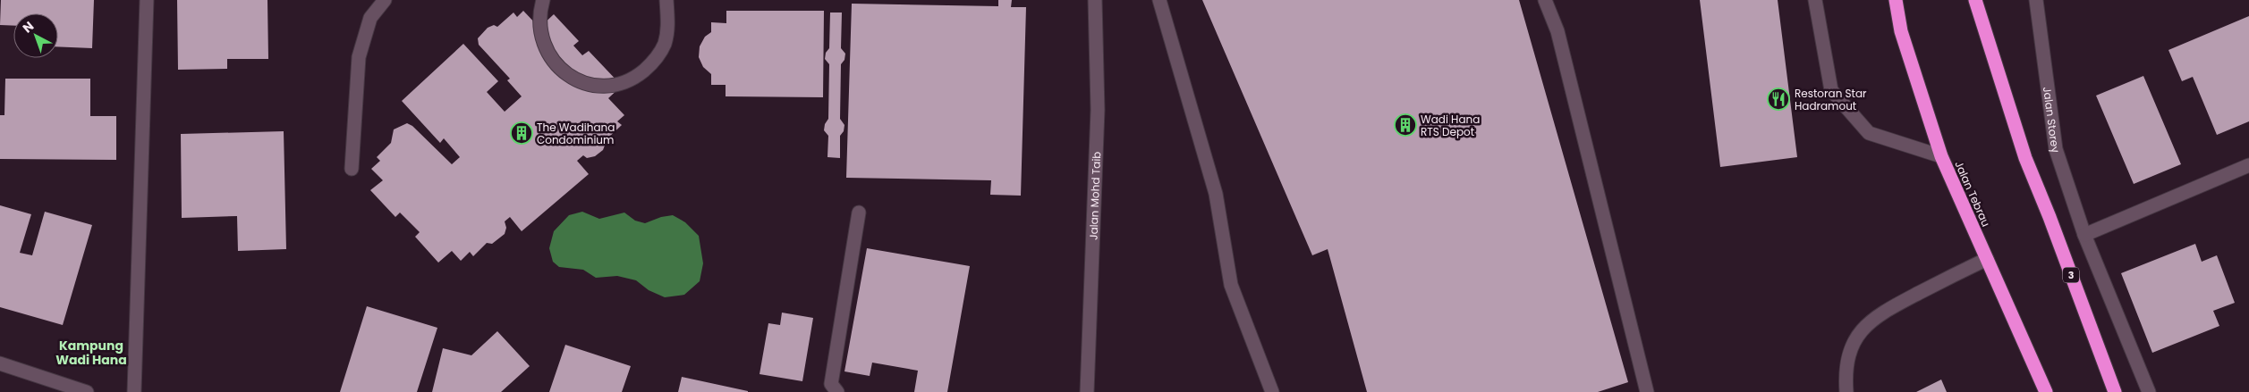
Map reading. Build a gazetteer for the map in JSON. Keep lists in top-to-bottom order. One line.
{"streets":{"highway":["Jalan Tebrau","3"],"street":["Jalan Storey","Jalan Mohd Taib"]},"districts":["Kampung Wadi Hana"],"places":{"restaurant":["Restoran Star Hadramout"],"building":["Wadi Hana RTS Depot","The Wadihana Condominium"]},"north":"top left"}
